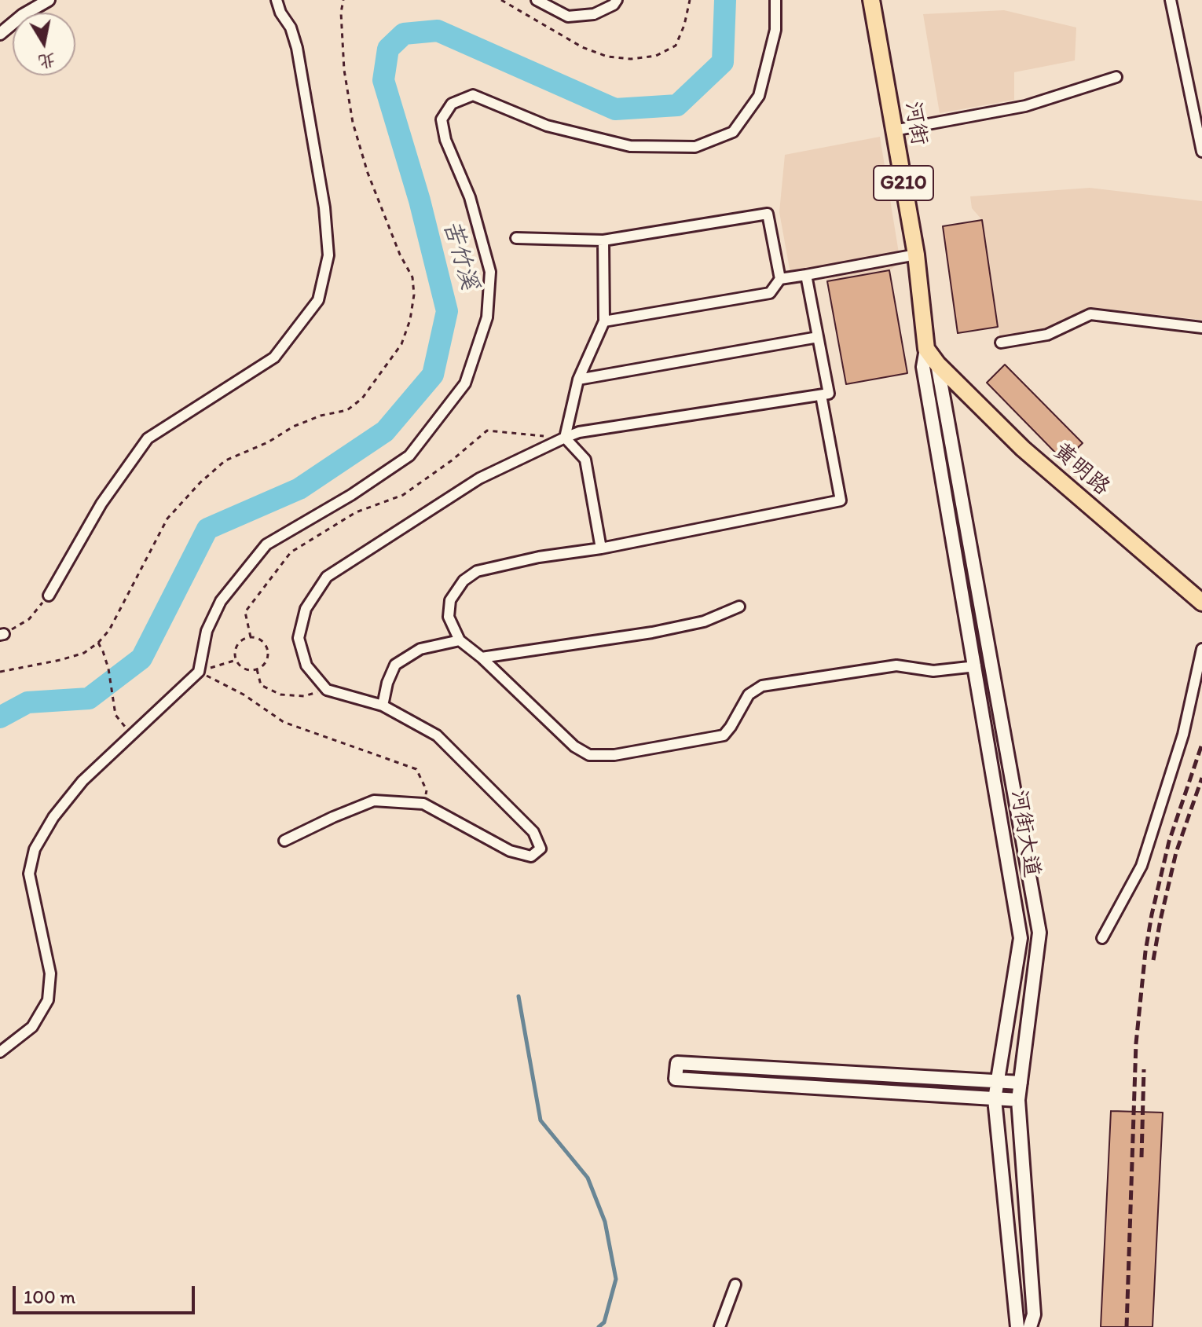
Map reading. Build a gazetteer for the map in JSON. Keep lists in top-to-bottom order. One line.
{"streets":{"highway":["河街","G210","黄明路"],"main road":["河街大道"]},"crossings":[["河街","河街大道"],["黄明路","河街大道"]],"water":["苦竹溪"],"scale_bar":"100 m","north":"bottom"}
